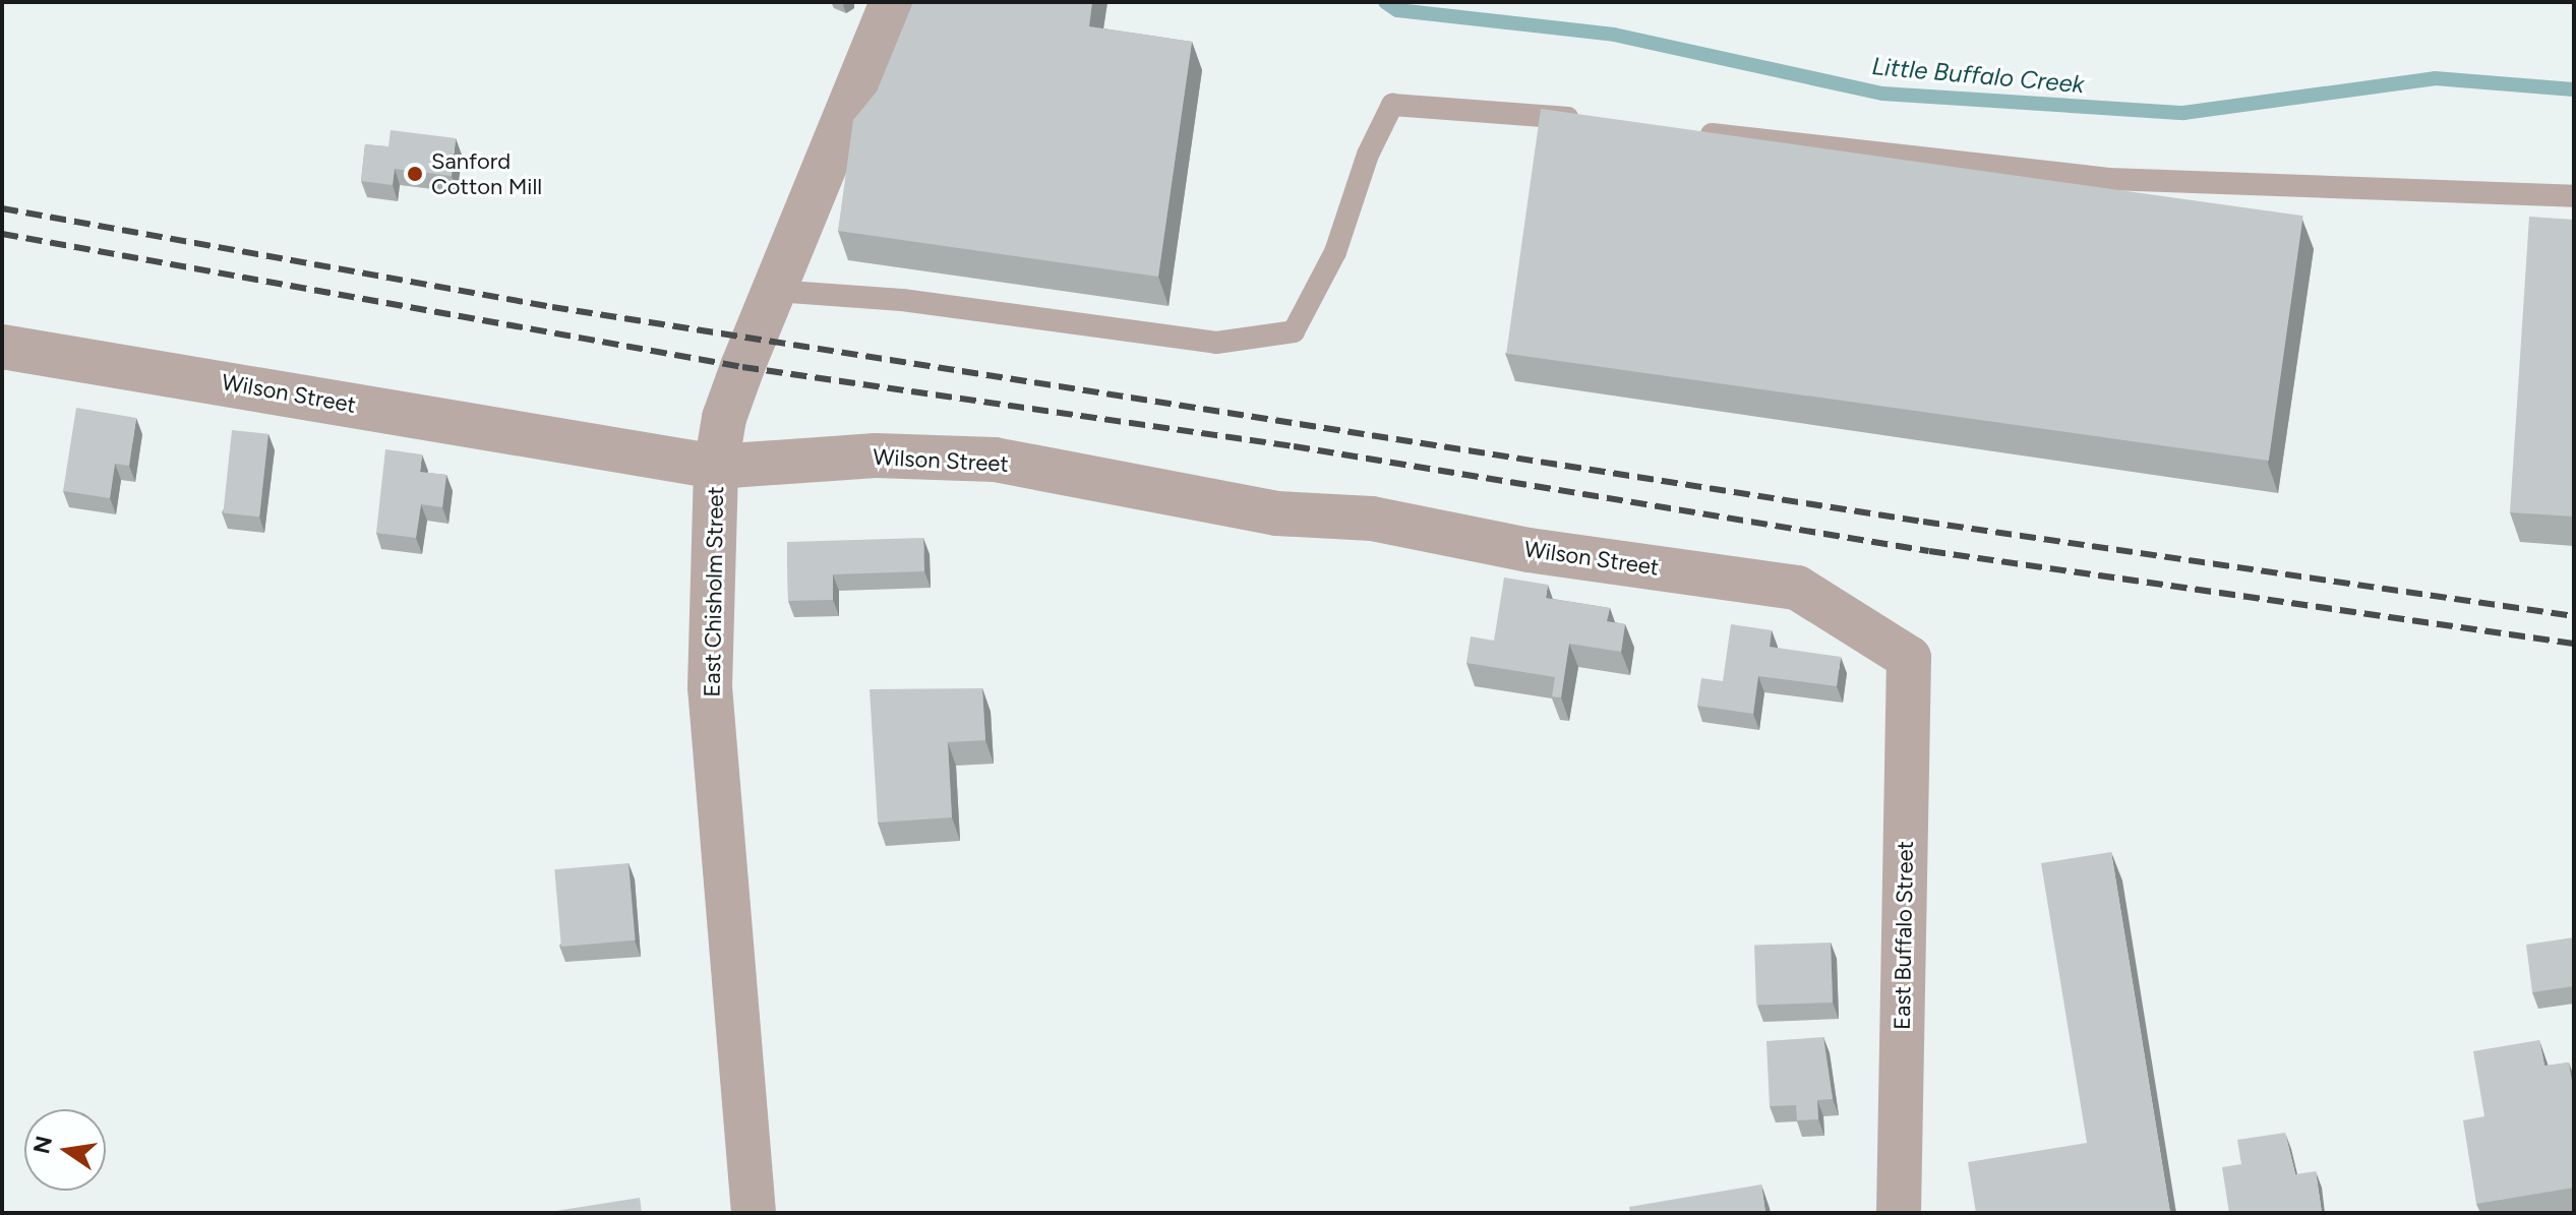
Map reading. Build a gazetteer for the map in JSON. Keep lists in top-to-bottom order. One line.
{"streets":{"street":["Wilson Street","East Chisholm Street","East Buffalo Street"]},"crossings":[["Wilson Street","East Chisholm Street"],["Wilson Street","East Buffalo Street"]],"water":["Little Buffalo Creek"],"places":["Sanford Cotton Mill"],"north":"left"}
